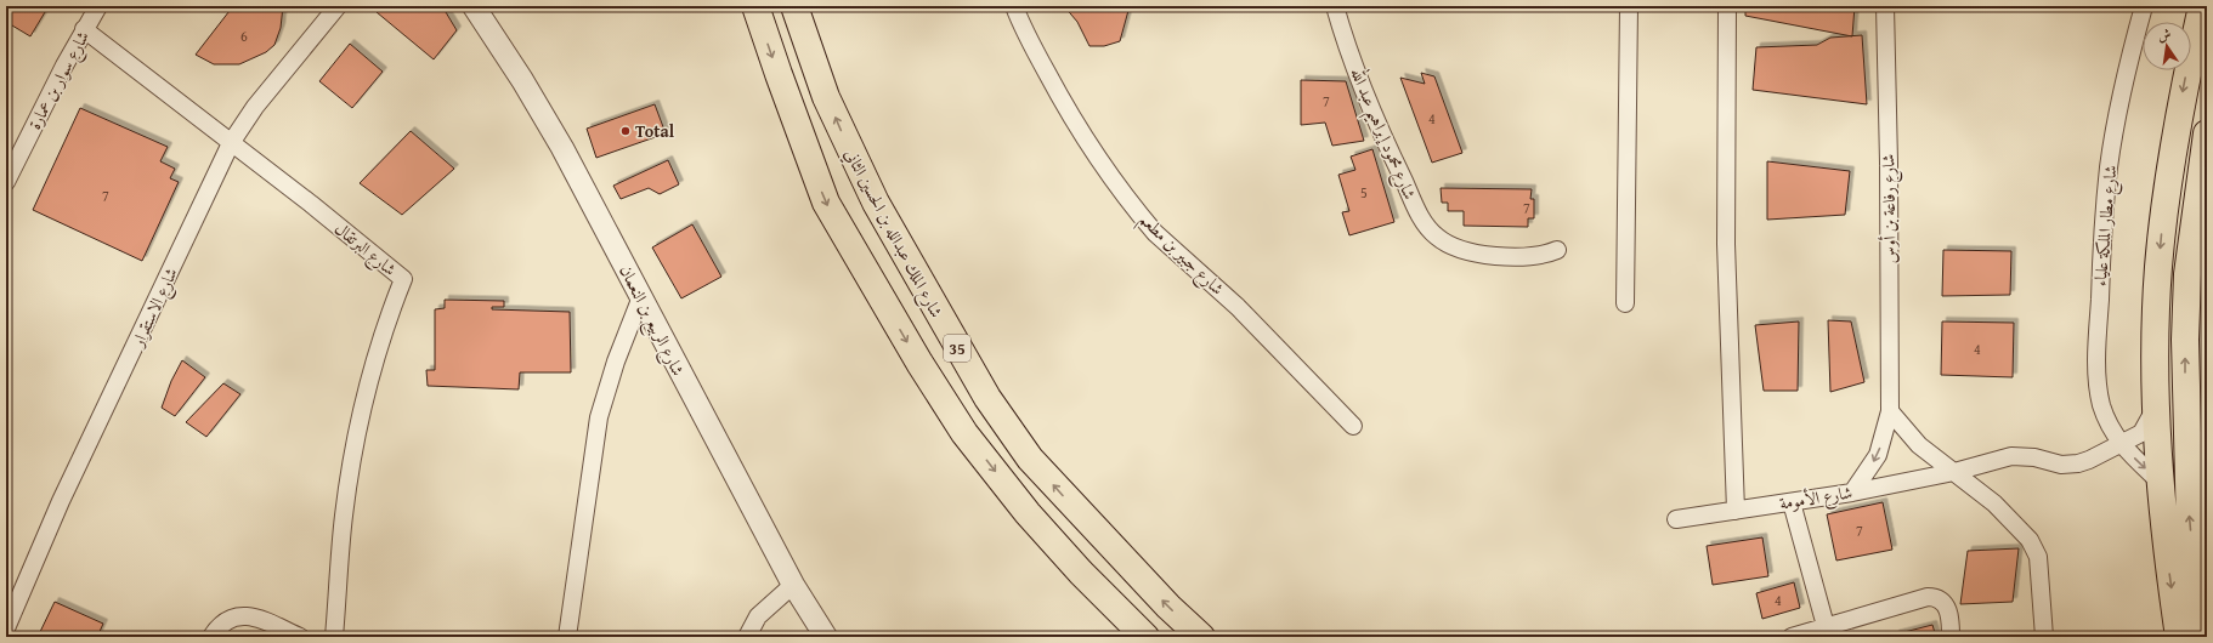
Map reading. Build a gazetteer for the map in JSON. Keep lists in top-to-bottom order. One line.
{"streets":{"highway":["شارع الملك عبدالله بن الحسين الثاني","35"],"street":["شارع سوار بن عمارة","شارع محمود إبراهيم عبد الله","شارع رفاعة بن أوس","شارع مطار الملكة علياء","شارع البرتقال","شارع جبير بن مطعم","شارع الاستقرار","شارع الربيع بن النعمان","شارع الأمومة"]},"crossings":[["شارع سوار بن عمارة","شارع البرتقال"],["شارع رفاعة بن أوس","شارع الأمومة"],["شارع مطار الملكة علياء","شارع الأمومة"],["شارع البرتقال","شارع الاستقرار"]],"places":["Total"],"house_numbers":["6","7","4","5","7","7","4","7","4"],"north":"top"}
